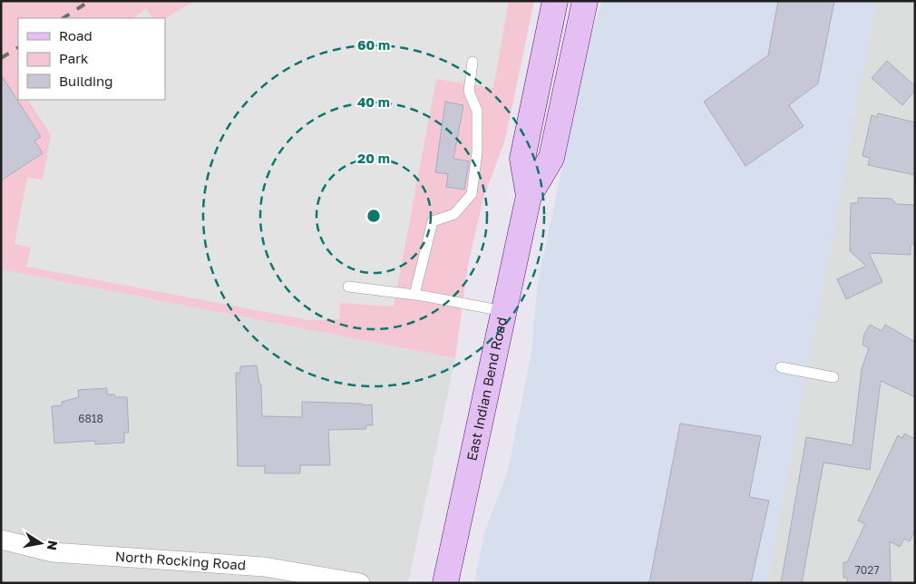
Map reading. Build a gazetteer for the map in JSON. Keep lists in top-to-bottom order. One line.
{"streets":{"main road":["East Indian Bend Road"],"street":["North Rocking Road"]},"house_numbers":["6818","7027"],"legend":["Road","Park","Building"],"north":"right","rings":["60 m","40 m","20 m"]}
